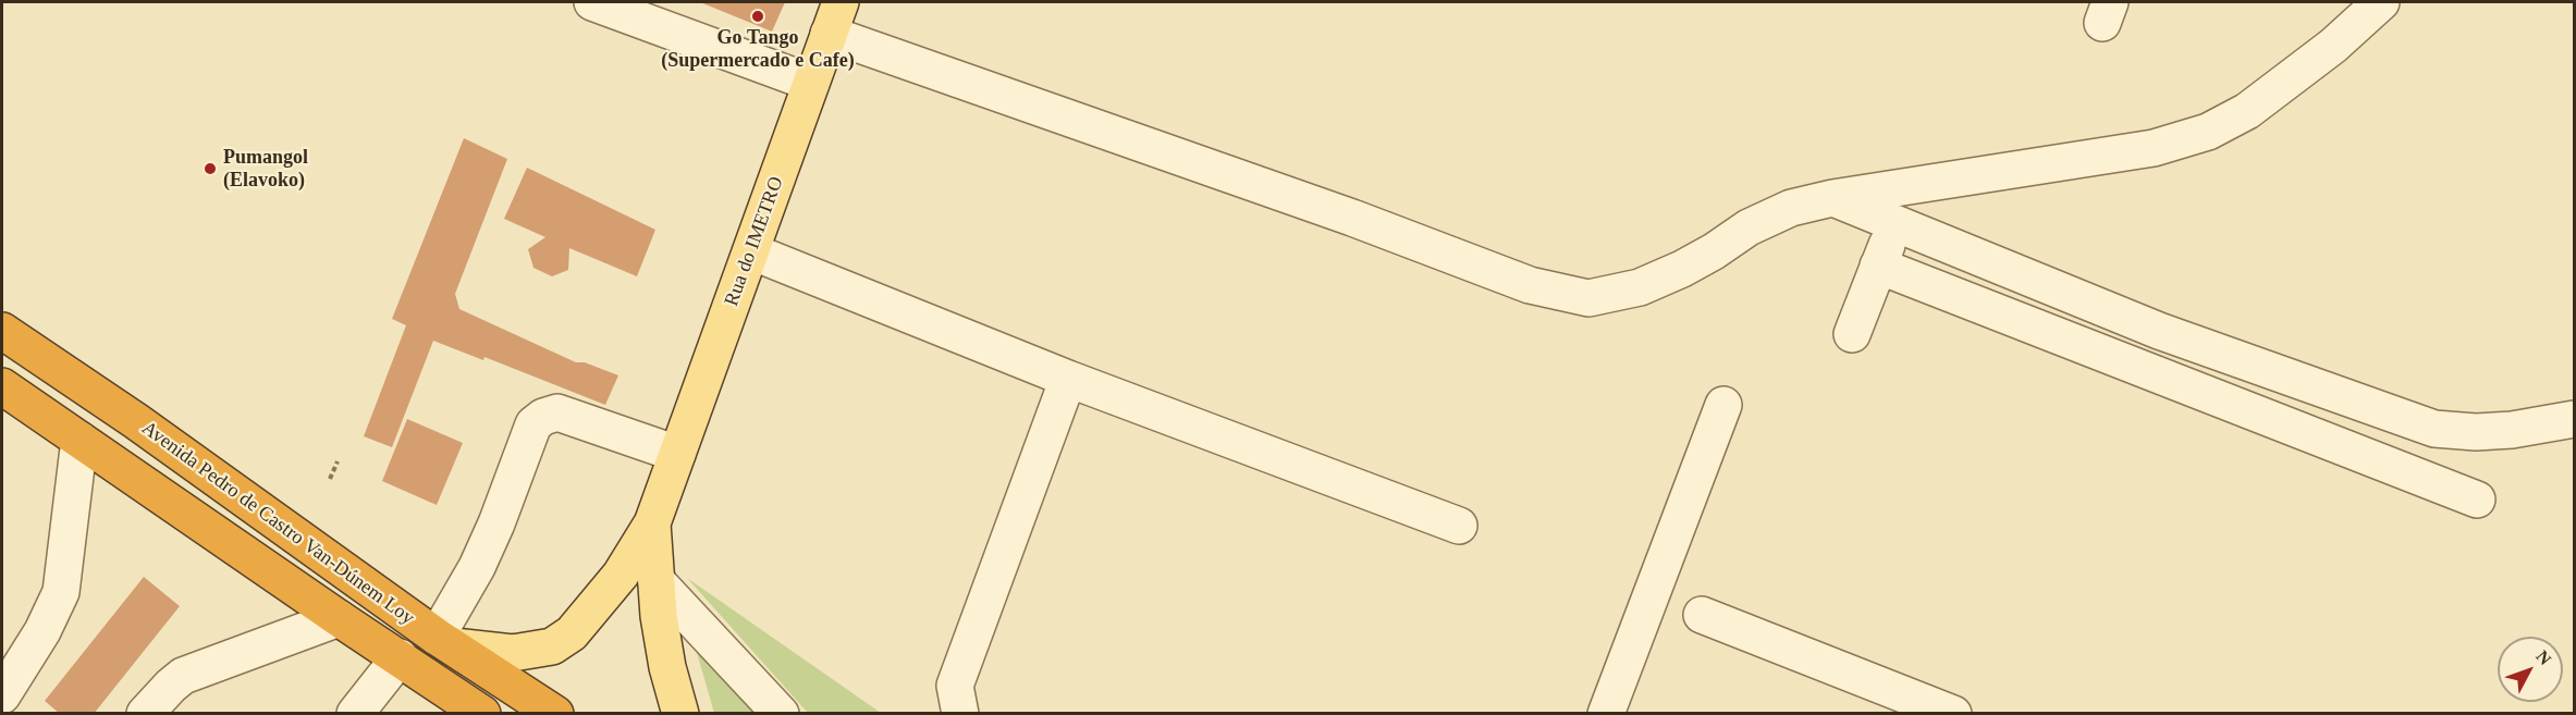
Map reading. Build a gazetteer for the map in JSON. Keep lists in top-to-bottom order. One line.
{"streets":{"highway":["Avenida Pedro de Castro Van-Dúnem Loy"],"main road":["Rua do IMETRO"]},"places":["Go Tango (Supermercado e Cafe)","Pumangol (Elavoko)"],"north":"top right"}
